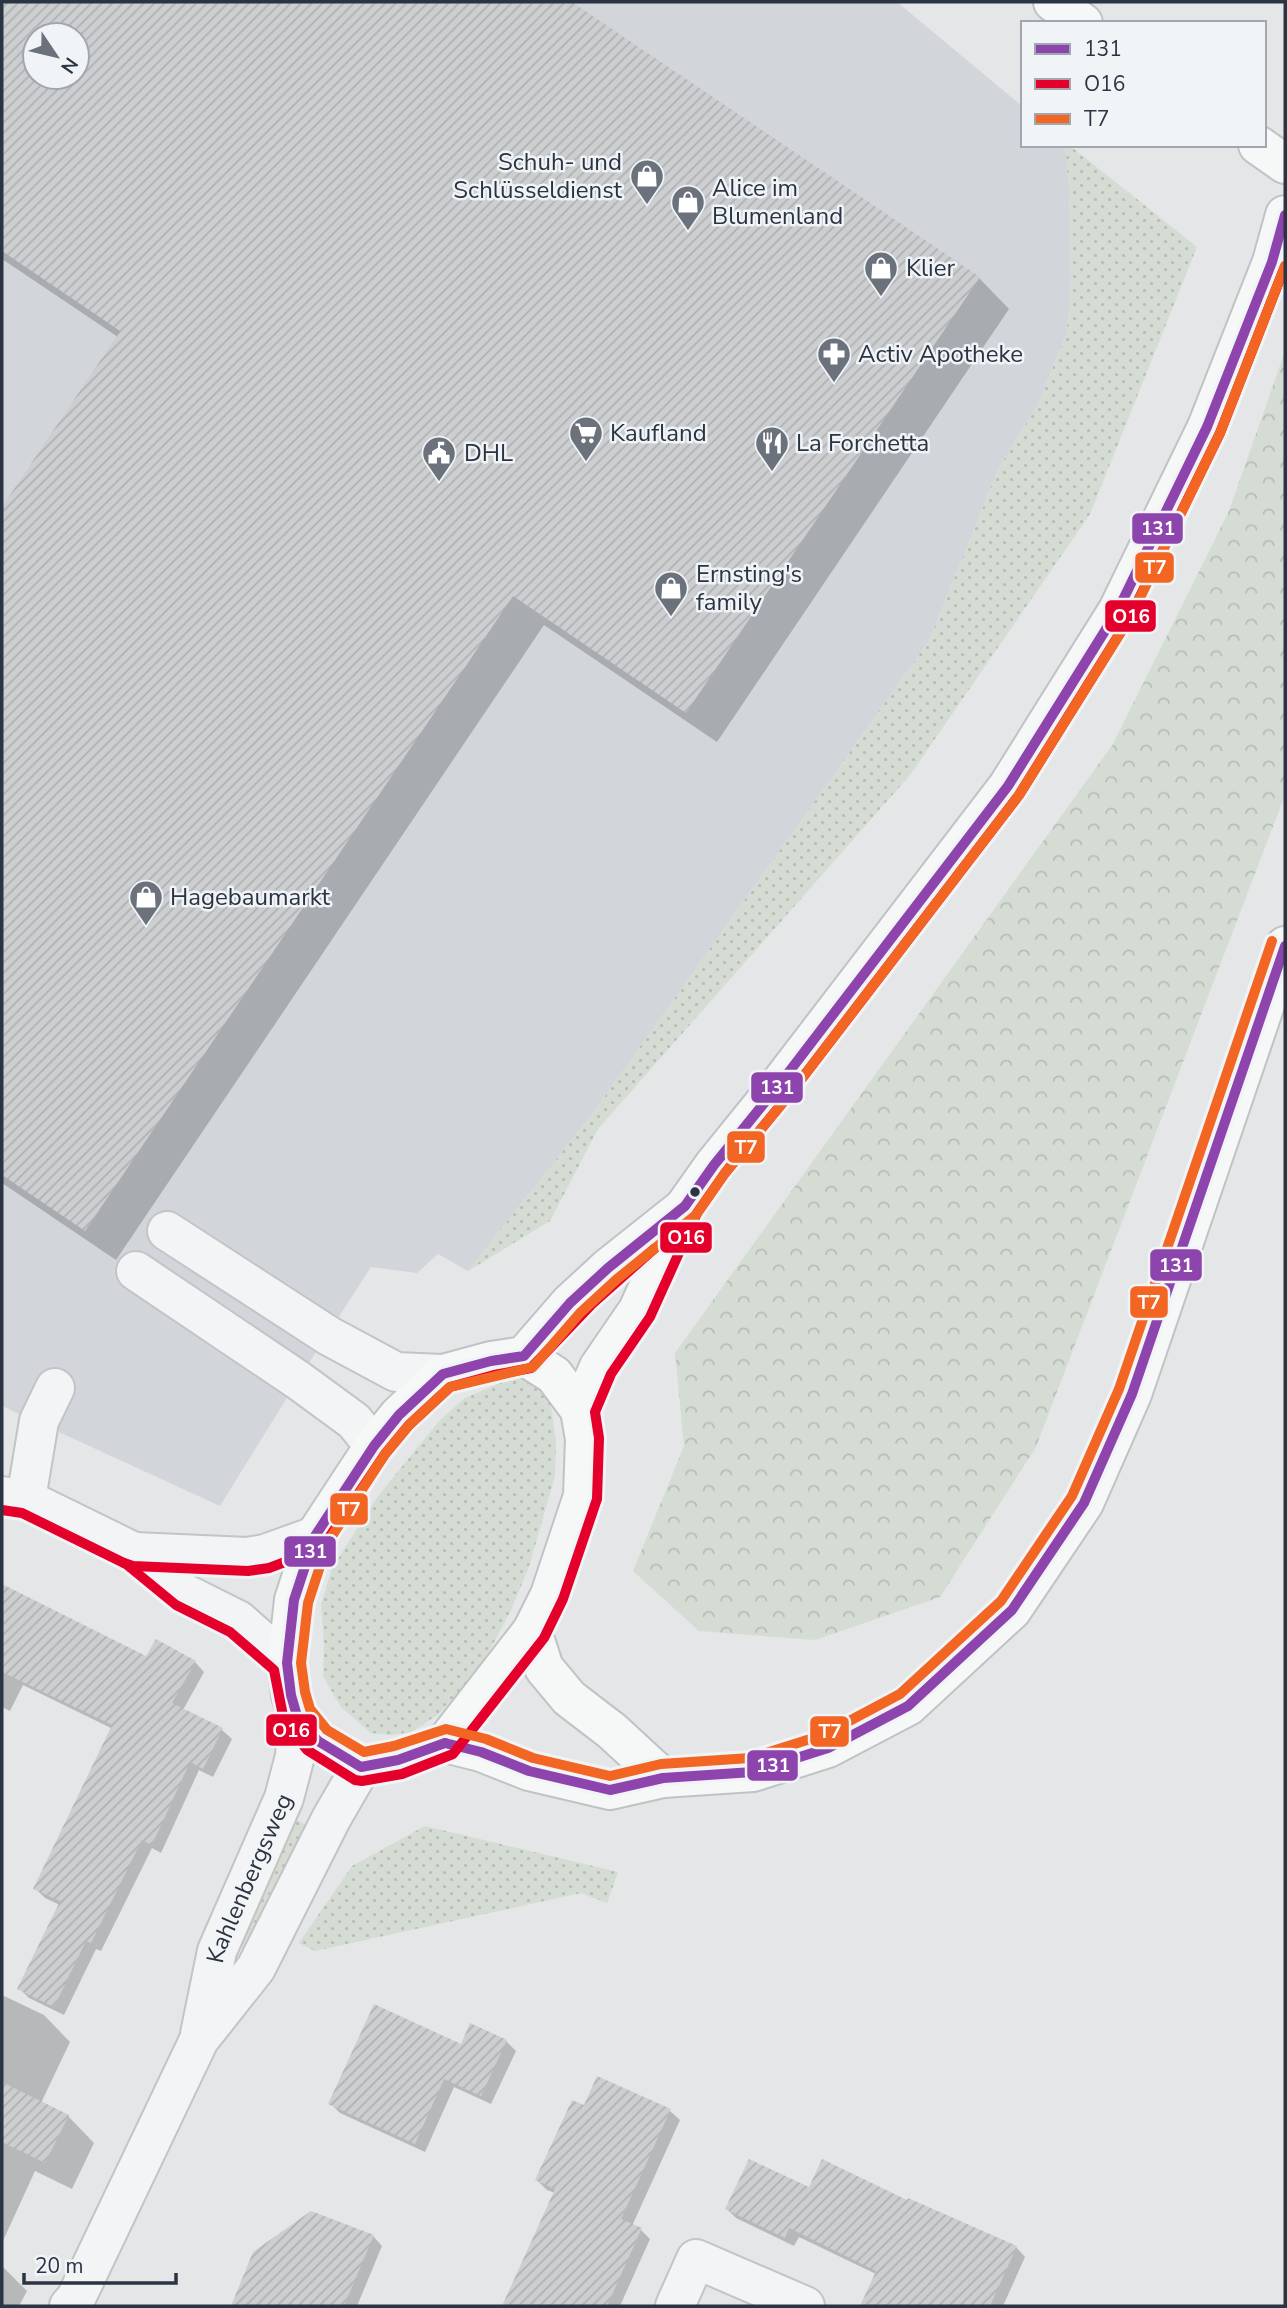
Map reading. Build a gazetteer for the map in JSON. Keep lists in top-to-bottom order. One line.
{"streets":{"main road":["Kahlenbergsweg"]},"places":{"shop":["Schuh- und Schlüsseldienst","Alice im Blumenland","Klier","Ernsting's family","Hagebaumarkt"],"pharmacy":["Activ Apotheke"],"supermarket":["Kaufland"],"restaurant":["La Forchetta"],"public building":["DHL"]},"lines":["transit line 131","transit line O16","transit line T7"],"legend":["131","O16","T7"],"scale_bar":"20 m","north":"bottom right"}
